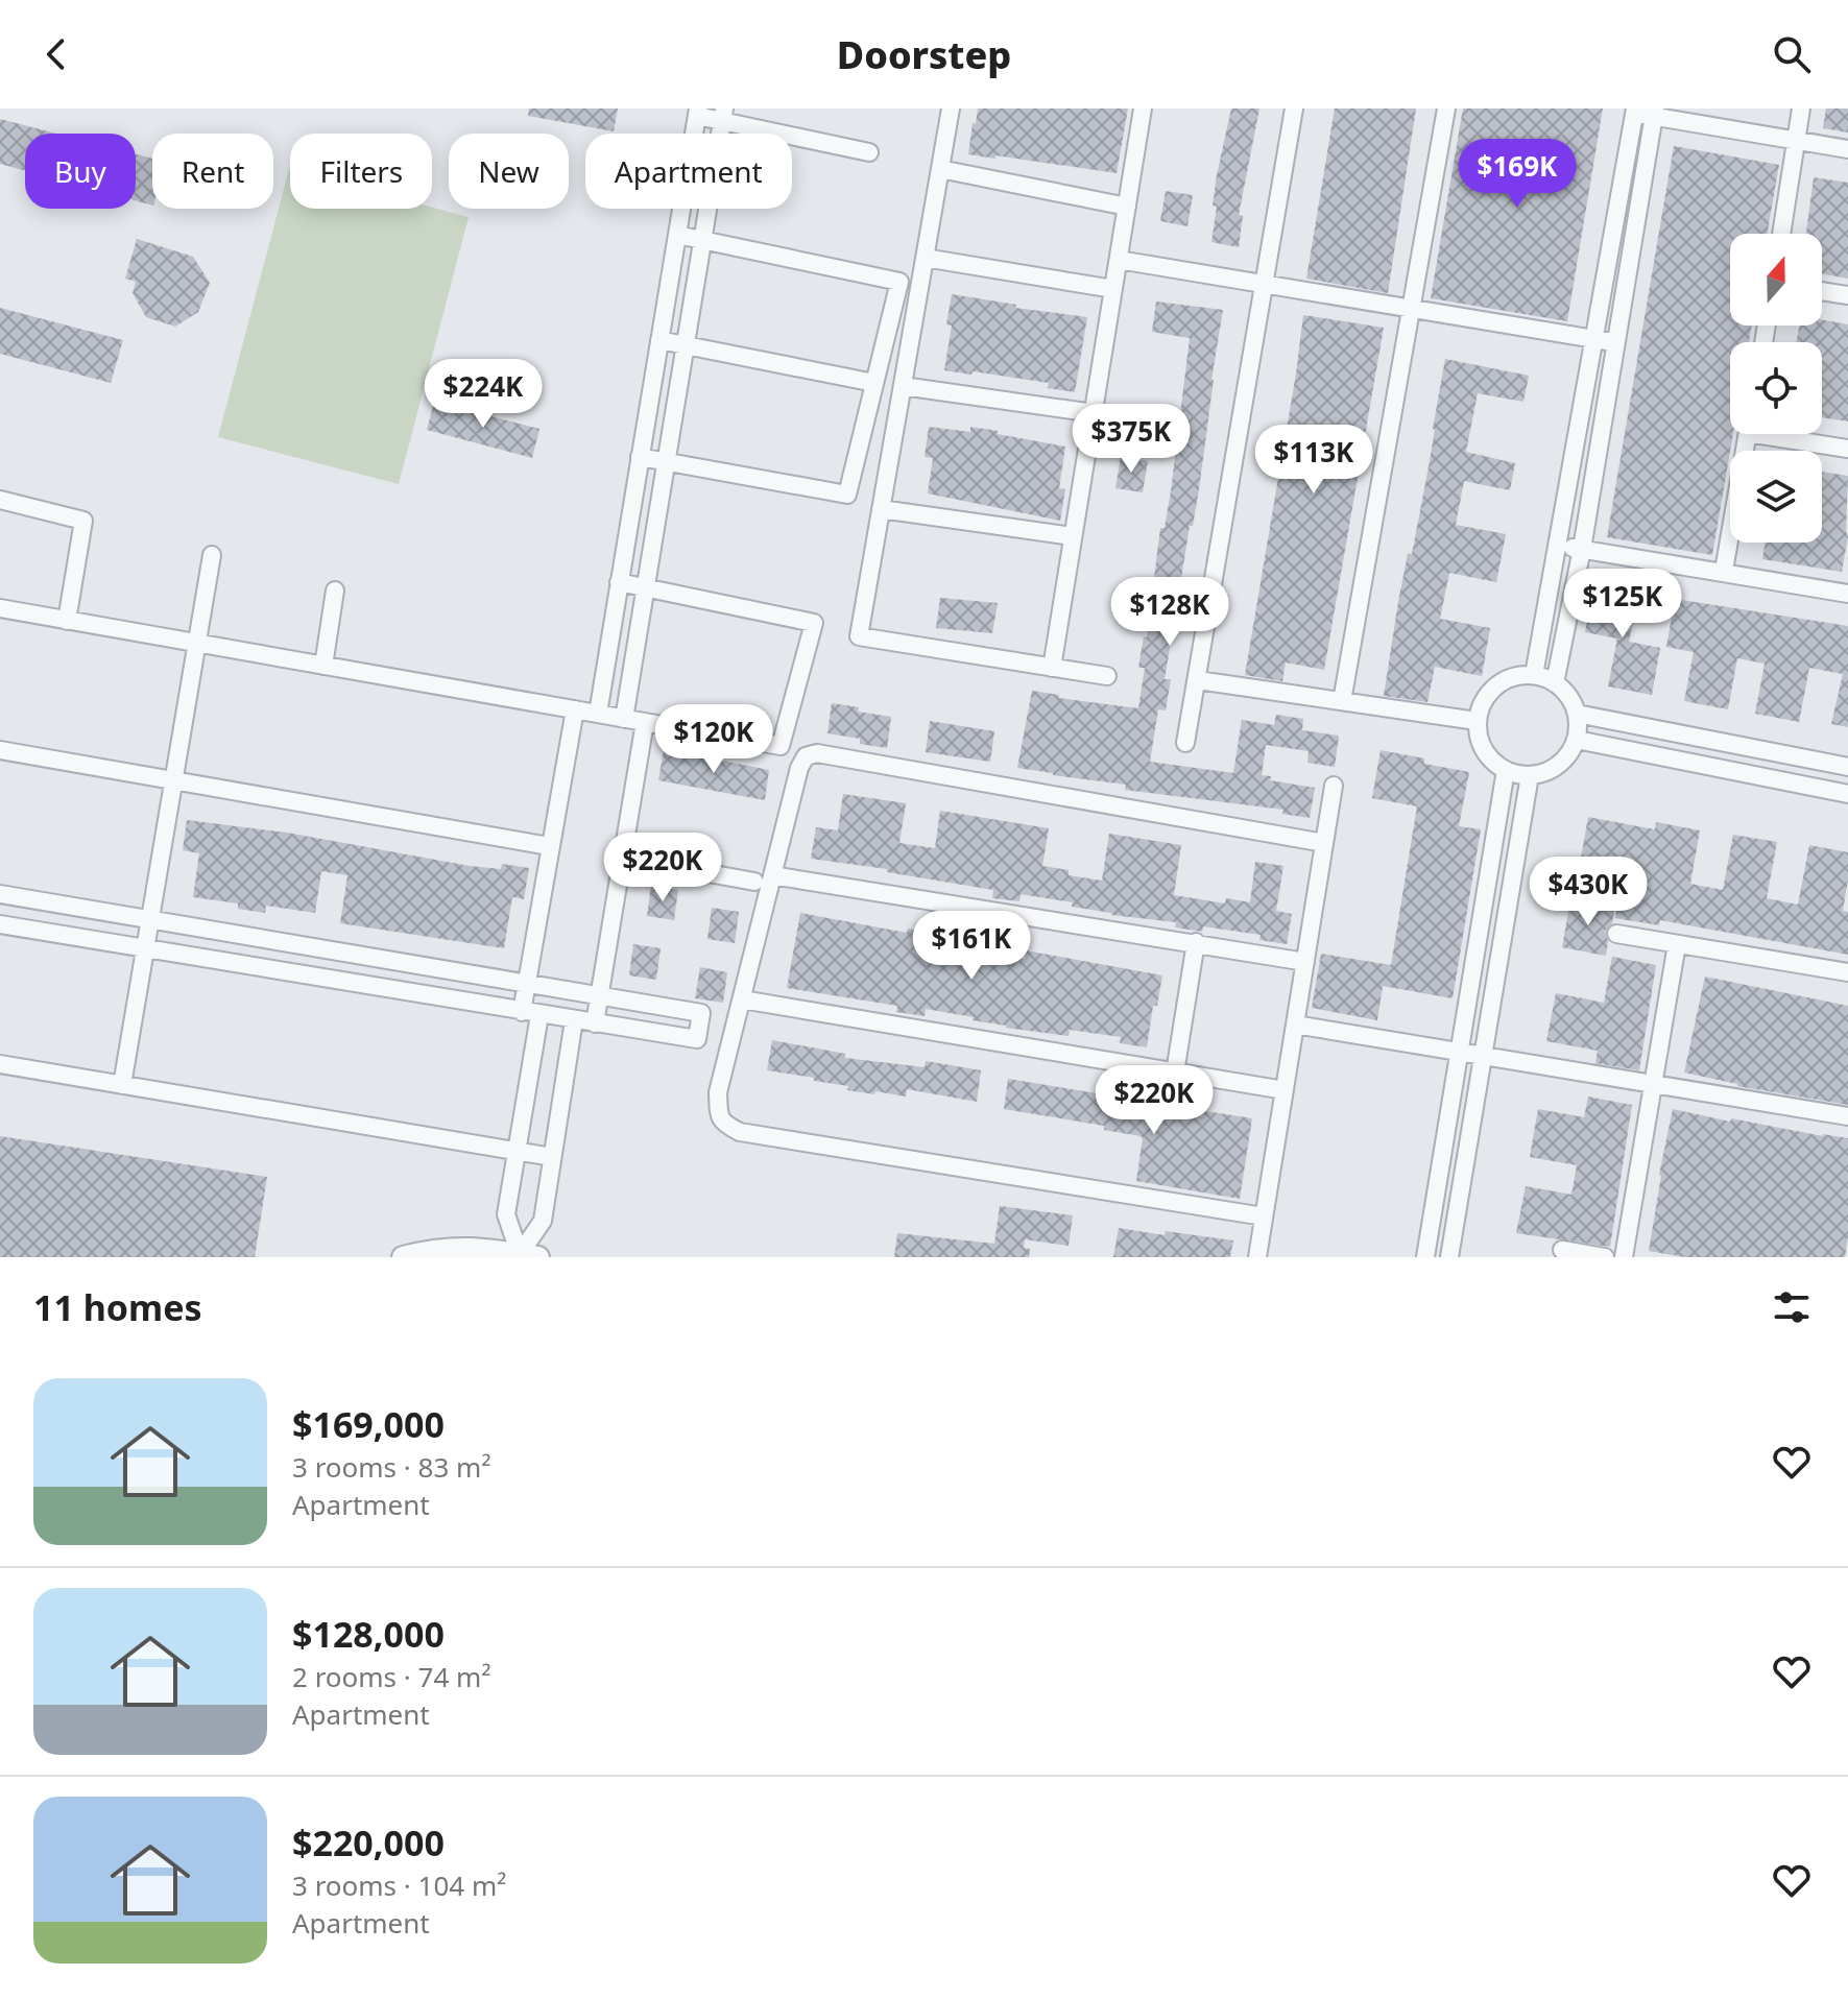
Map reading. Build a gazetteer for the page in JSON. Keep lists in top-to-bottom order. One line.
{"north":"top","page":{"header":"Doorstep","chip":["Buy","Rent","Filters","New","Apartment"],"price":["$169K","$224K","$375K","$113K","$125K","$128K","$120K","$220K","$430K","$161K","$220K"],"heading":"11 homes","list":[{"name":"$169,000","note":"3 rooms · 83 m² · Apartment"},{"name":"$128,000","note":"2 rooms · 74 m² · Apartment"},{"name":"$220,000","note":"3 rooms · 104 m² · Apartment"}]}}
